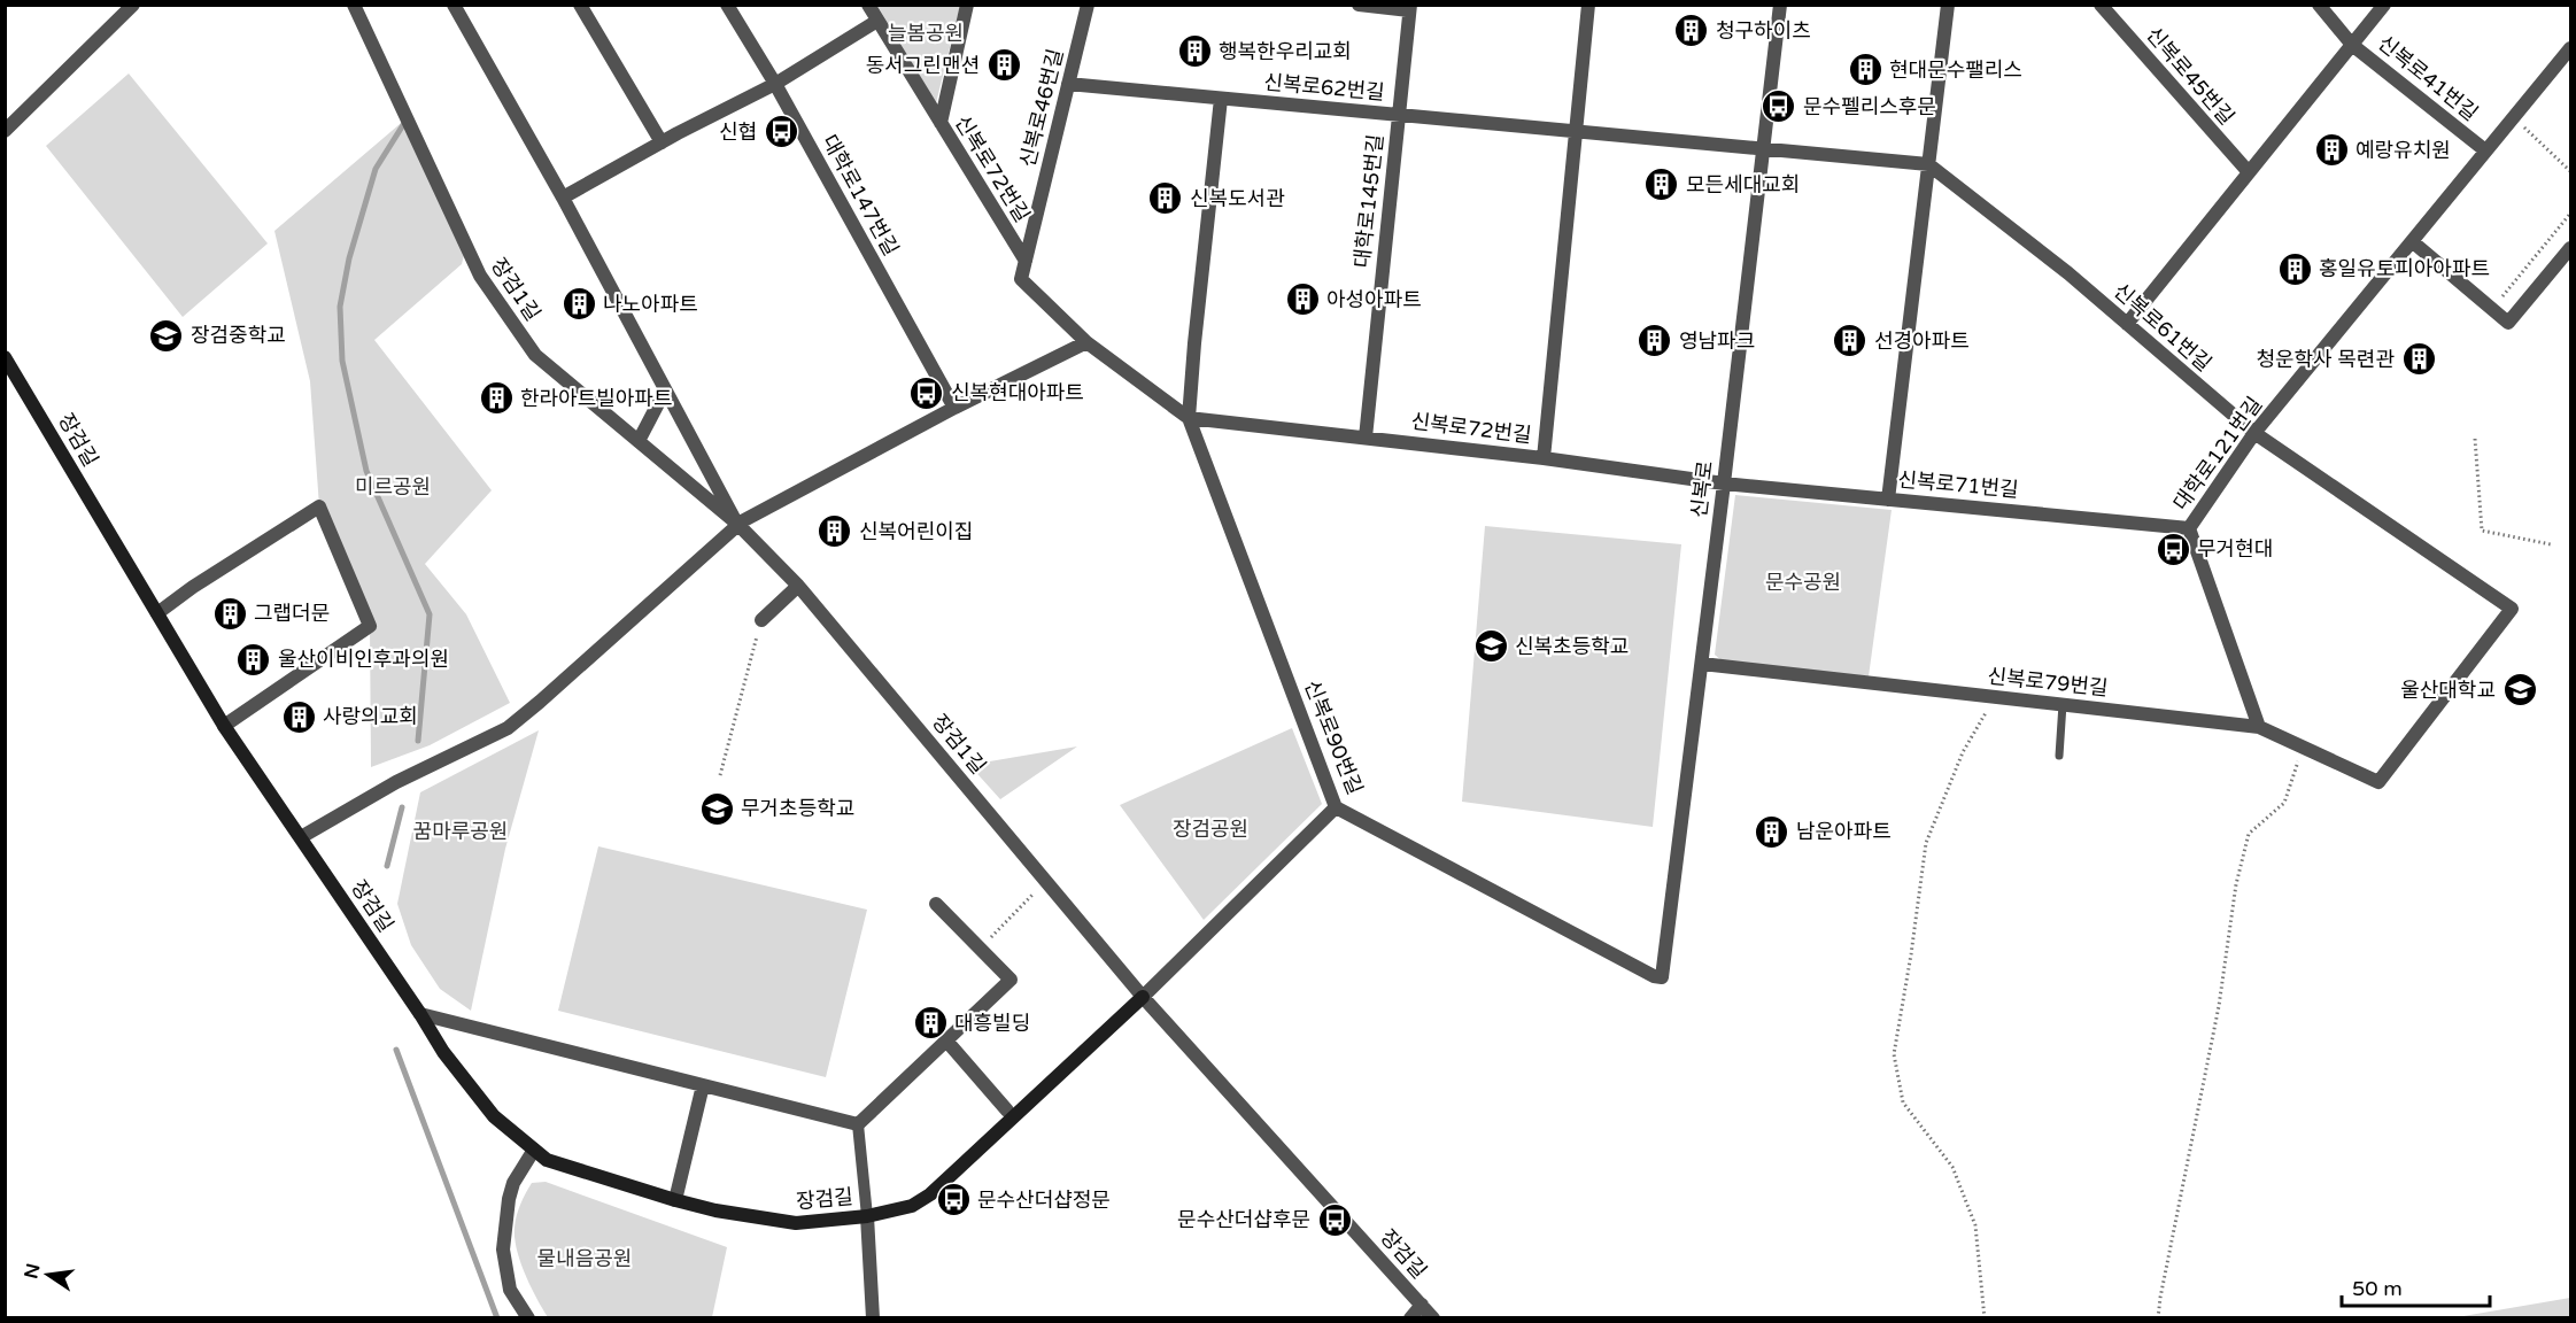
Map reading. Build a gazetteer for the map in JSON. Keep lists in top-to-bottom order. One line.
{"streets":{"main road":["장검길"],"street":["신복로45번길","신복로41번길","신복로62번길","신복로46번길","신복로72번길","대학로147번길","대학로145번길","장검1길","신복로61번길","대학로121번길","신복로71번길","신복로","신복로79번길","신복로90번길"]},"crossings":[["신복로41번길","대학로121번길"],["신복로62번길","신복로46번길"],["신복로62번길","신복로72번길"],["신복로62번길","대학로145번길"],["신복로62번길","신복로"],["신복로46번길","신복로72번길"],["신복로72번길","대학로145번길"],["신복로72번길","신복로71번길"],["신복로72번길","신복로"],["신복로72번길","신복로90번길"],["장검1길","장검길"],["신복로61번길","대학로121번길"],["신복로61번길","신복로79번길"],["대학로121번길","신복로71번길"],["대학로121번길","신복로79번길"],["신복로71번길","신복로"],["신복로","신복로79번길"],["신복로","신복로90번길"]],"parks":["늘봄공원","미르공원","문수공원","장검공원","꿈마루공원","물내음공원"],"places":{"building":["청구하이츠","행복한우리교회","동서그린맨션","현대문수팰리스","예랑유치원","모든세대교회","신복도서관","홍일유토피아아파트","아성아파트","나노아파트","영남파크","선경아파트","청운학사 목련관","한라아트빌아파트","신복어린이집","그랩더문","울산이비인후과의원","사랑의교회","남운아파트","대흥빌딩"],"bus stop":["문수펠리스후문","신협","신복현대아파트","무거현대","문수산더샵정문","문수산더샵후문"],"school or university":["장검중학교","신복초등학교","울산대학교","무거초등학교"]},"scale_bar":"50 m","north":"left"}
